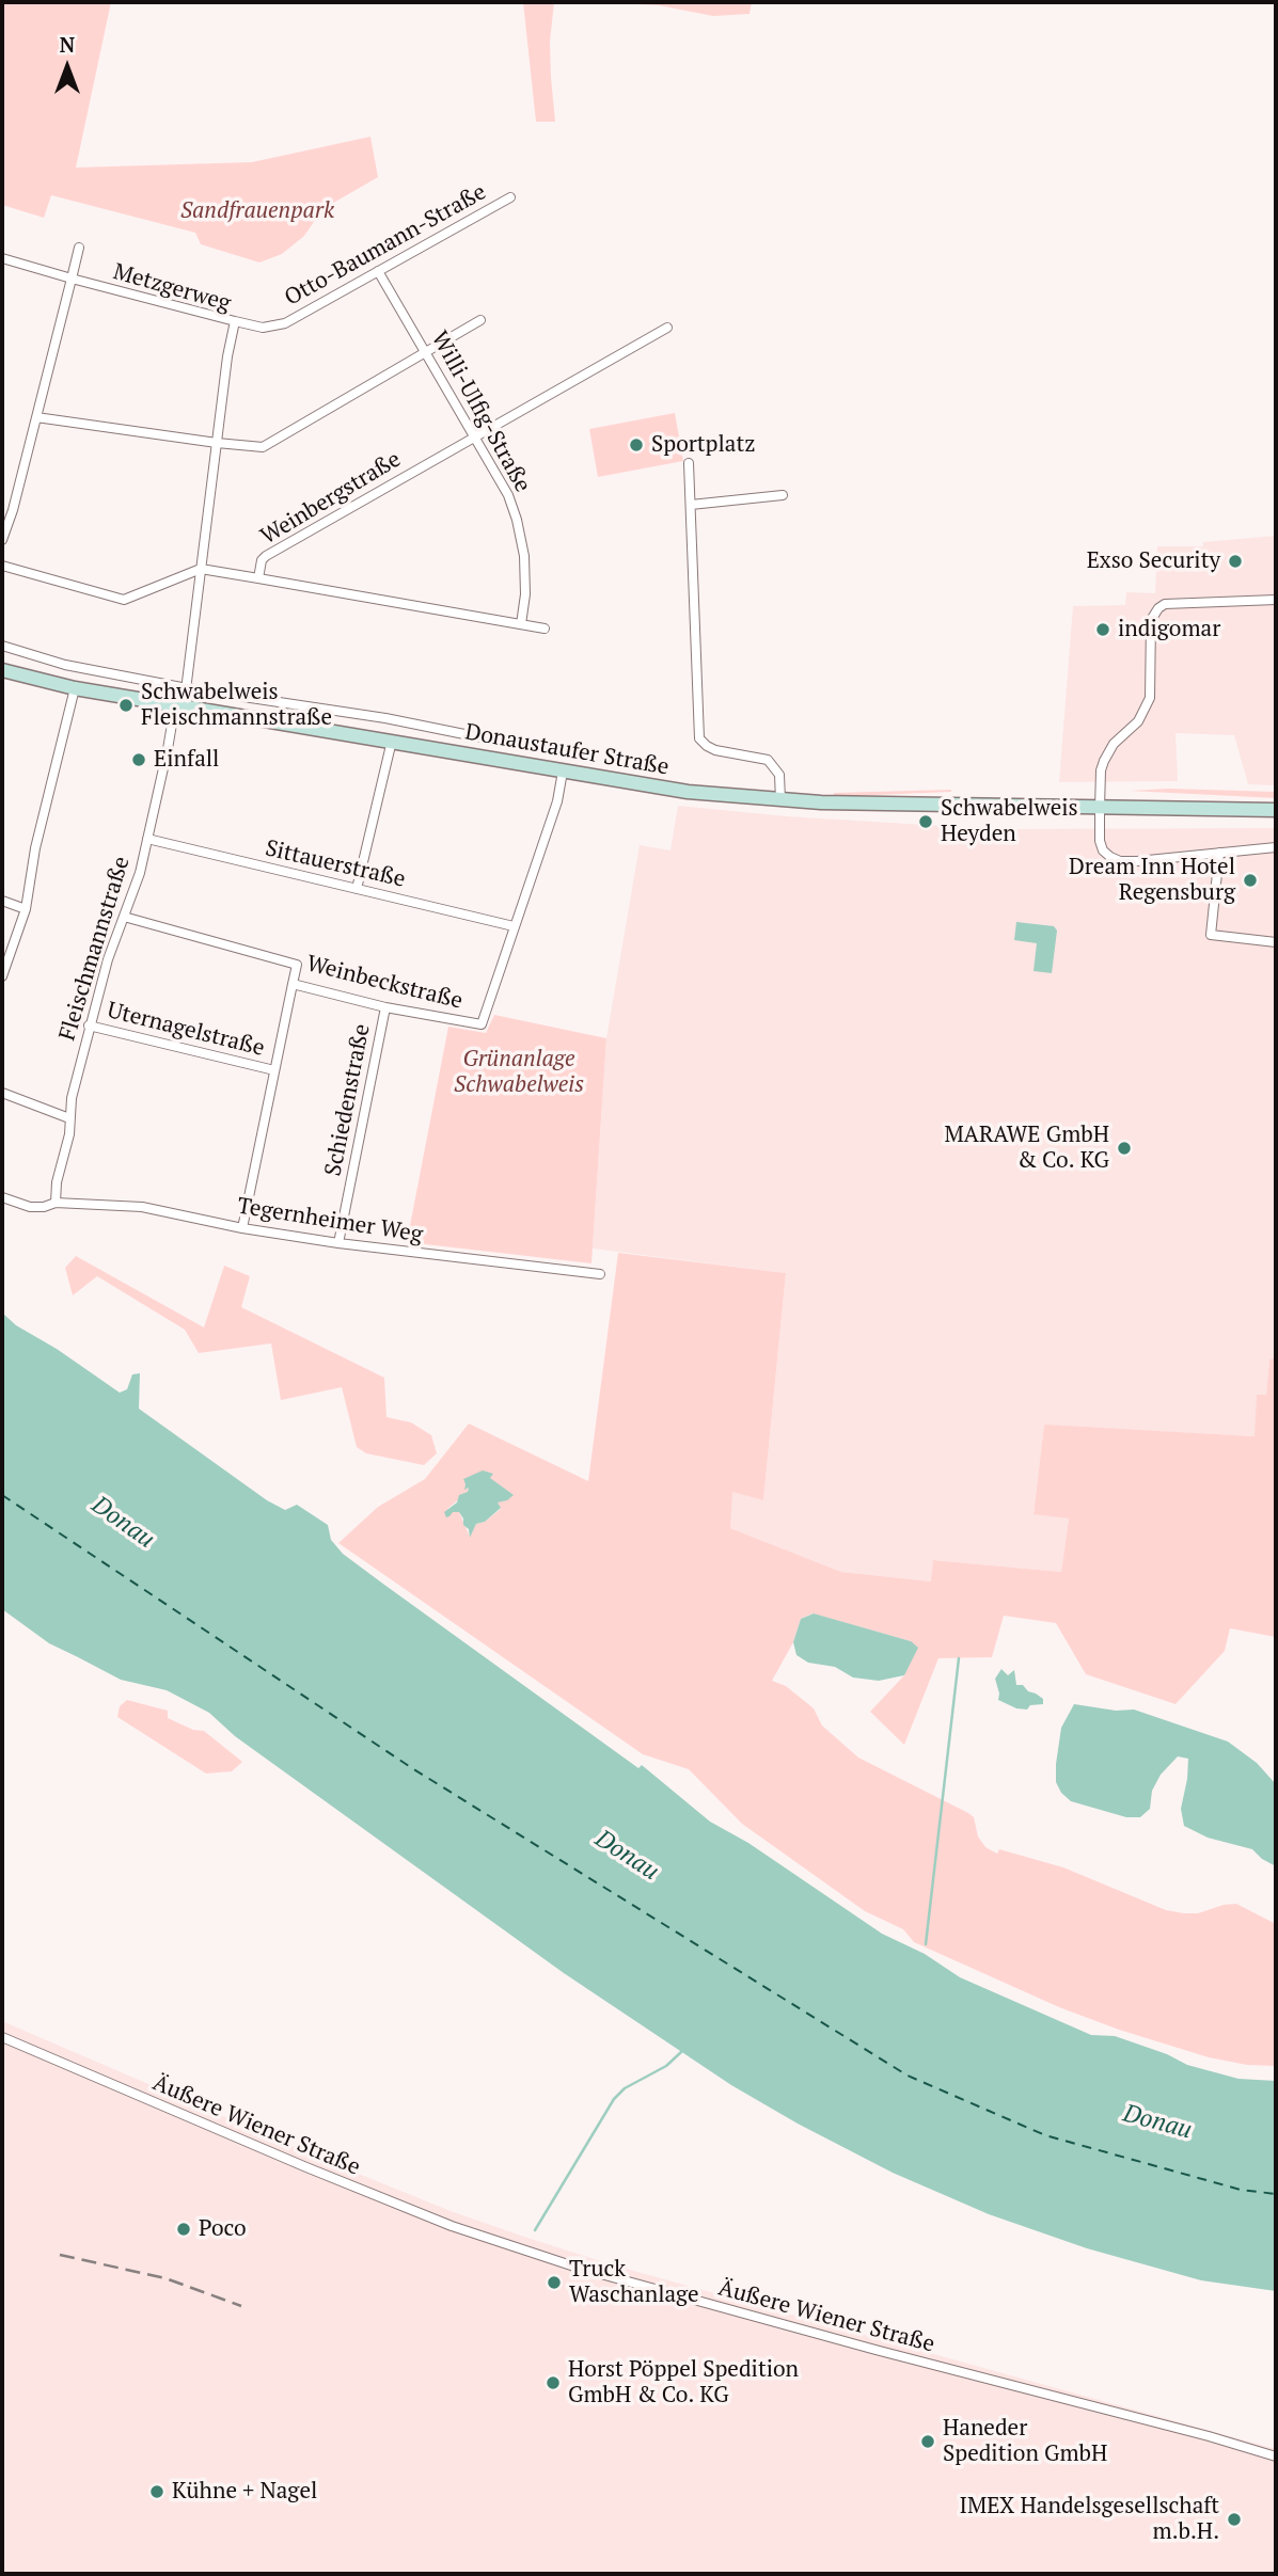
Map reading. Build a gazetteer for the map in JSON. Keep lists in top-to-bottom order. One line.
{"streets":{"main road":["Donaustaufer Straße"],"street":["Otto-Baumann-Straße","Metzgerweg","Willi-Ulfig-Straße","Weinbergstraße","Sittauerstraße","Fleischmannstraße","Weinbeckstraße","Uternagelstraße","Schiedenstraße","Tegernheimer Weg","Äußere Wiener Straße"]},"crossings":[["Otto-Baumann-Straße","Metzgerweg"],["Otto-Baumann-Straße","Willi-Ulfig-Straße"],["Metzgerweg","Weinbergstraße"],["Metzgerweg","Donaustaufer Straße"],["Metzgerweg","Fleischmannstraße"],["Willi-Ulfig-Straße","Weinbergstraße"],["Donaustaufer Straße","Fleischmannstraße"],["Sittauerstraße","Fleischmannstraße"],["Sittauerstraße","Weinbeckstraße"],["Fleischmannstraße","Weinbeckstraße"],["Fleischmannstraße","Uternagelstraße"],["Fleischmannstraße","Tegernheimer Weg"],["Weinbeckstraße","Schiedenstraße"],["Schiedenstraße","Tegernheimer Weg"]],"water":["Donau"],"parks":["Sandfrauenpark","Grünanlage Schwabelweis"],"places":["Sportplatz","Exso Security","indigomar","Schwabelweis Fleischmannstraße","Einfall","Schwabelweis Heyden","Dream Inn Hotel Regensburg","MARAWE GmbH & Co. KG","Poco","Truck Waschanlage","Horst Pöppel Spedition GmbH & Co. KG","Haneder Spedition GmbH","Kühne + Nagel","IMEX Handelsgesellschaft m.b.H."],"north":"top"}
